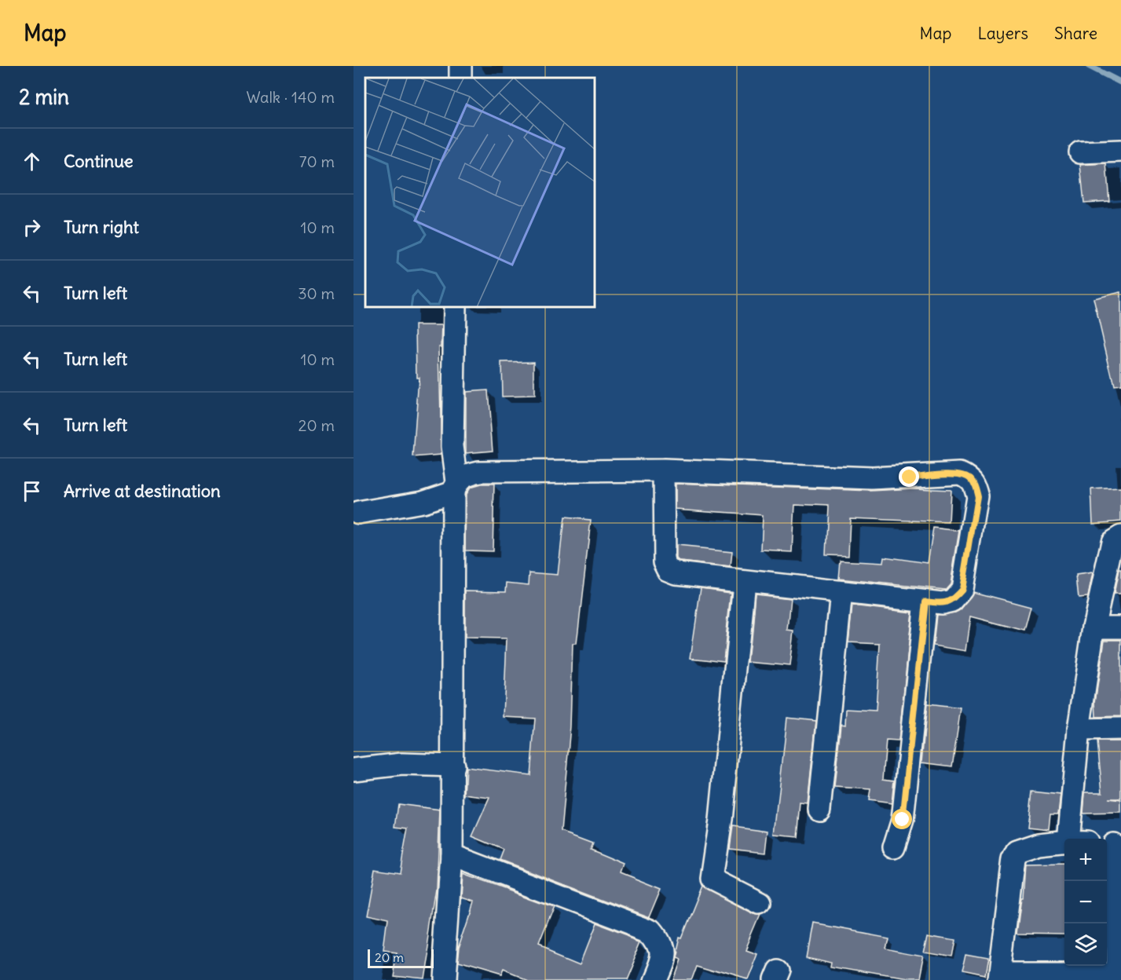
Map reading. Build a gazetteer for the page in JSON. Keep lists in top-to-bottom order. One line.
{"scale_bar":"20 m","page":{"header":"Map","nav":["Map","Layers","Share"],"heading":["2 min","Walk · 140 m"],"list":[["Continue","70 m"],["Turn right","10 m"],["Turn left","30 m"],["Turn left","10 m"],["Turn left","20 m"],"Arrive at destination"],"map_buttons":["+","−"],"scale":"20 m"}}
